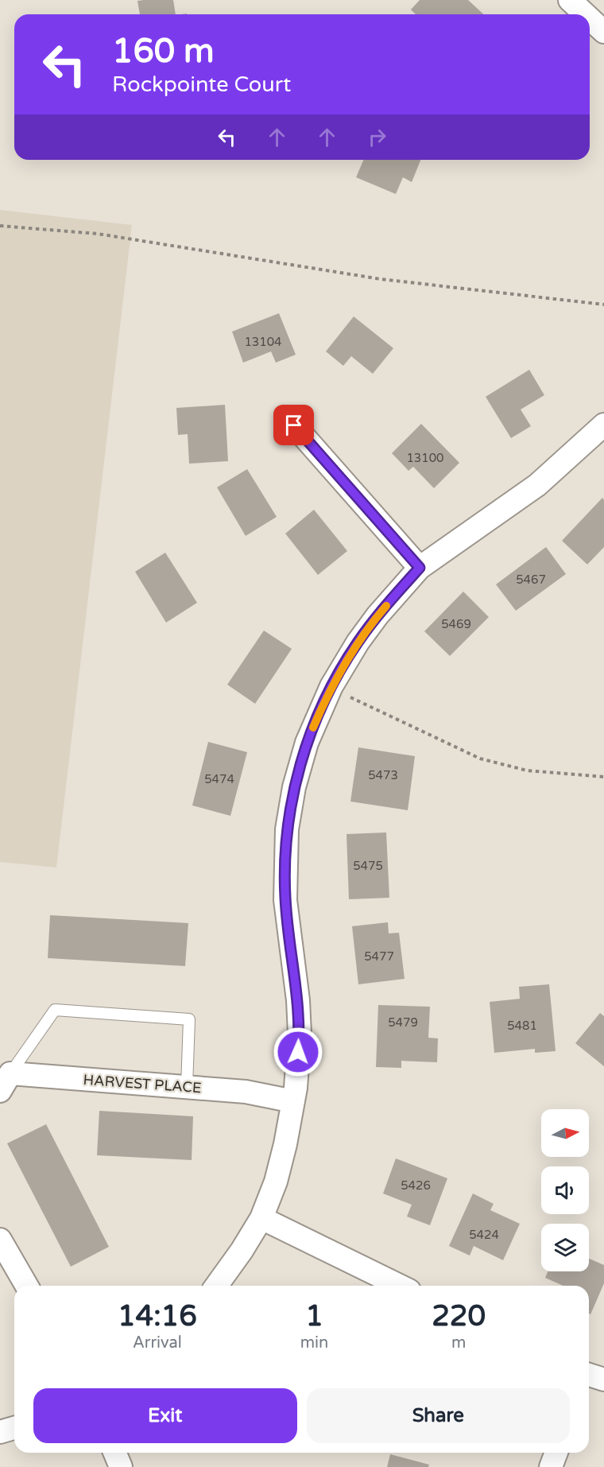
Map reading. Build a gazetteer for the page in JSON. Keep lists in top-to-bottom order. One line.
{"streets":{"street":["HARVEST PLACE"]},"house_numbers":["13104","13100","5467","5469","5473","5474","5475","5477","5479","5481","5426","5424"],"north":"right","page":{"turn":["160 m","Rockpointe Court"],"eta":["14:16","Arrival","1","min","220","m"],"buttons":["Exit","Share"]}}
